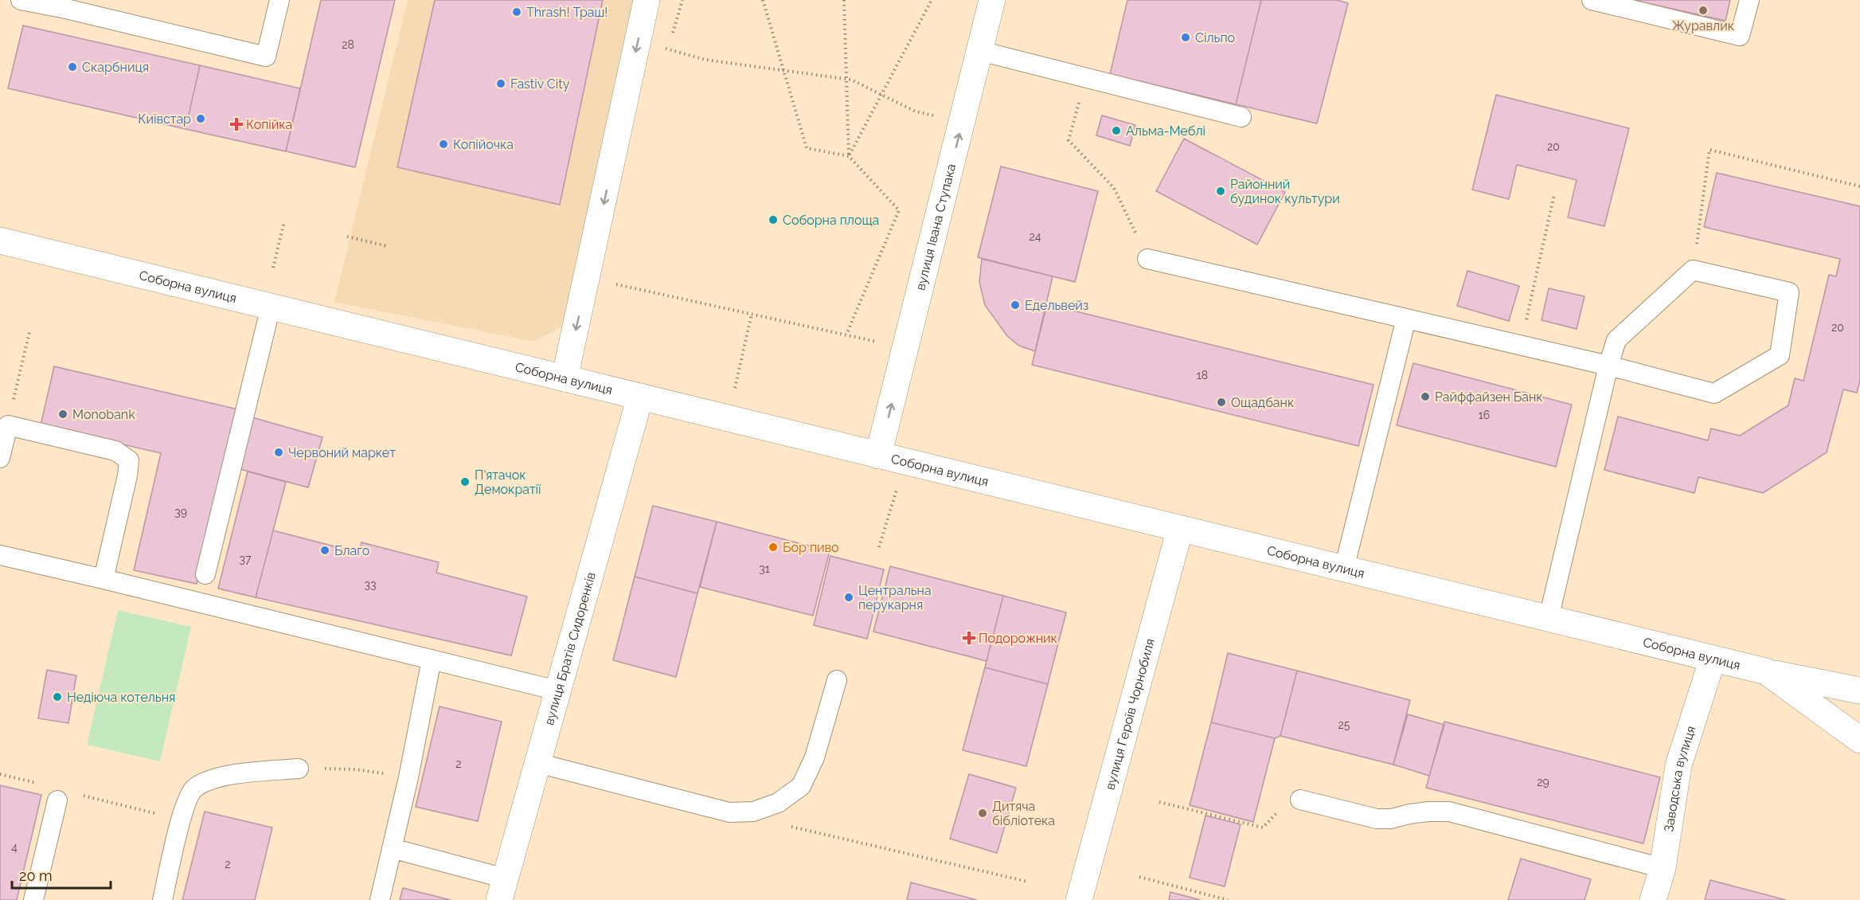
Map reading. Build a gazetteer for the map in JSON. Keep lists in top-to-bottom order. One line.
{"streets":{"main road":["вулиця Івана Ступака","Соборна вулиця","вулиця Братів Сидоренків","вулиця Героїв Чорнобиля","Заводська вулиця"]},"crossings":[["вулиця Івана Ступака","Соборна вулиця"],["Соборна вулиця","вулиця Братів Сидоренків"],["Соборна вулиця","вулиця Героїв Чорнобиля"],["Соборна вулиця","Заводська вулиця"]],"one_way":["вулиця Івана Ступака"],"places":{"other":["Журавлик","Thrash! Траш!","Сільпо","Скарбниця","Fastiv City","Київстар","Альма-Меблі","Копійочка","Районний будинок культури","Соборна площа","Едельвейз","Райффайзен Банк","Ощадбанк","Monobank","Червоний маркет","П'ятачок Демократії","Бор пиво","Благо","Центральна перукарня","Недіюча котельня","Дитяча бібліотека"],"health":["Копійка","Подорожник"]},"house_numbers":["28","20","24","20","18","16","39","37","31","33","25","2","29","4","2"],"scale_bar":"20 m"}
